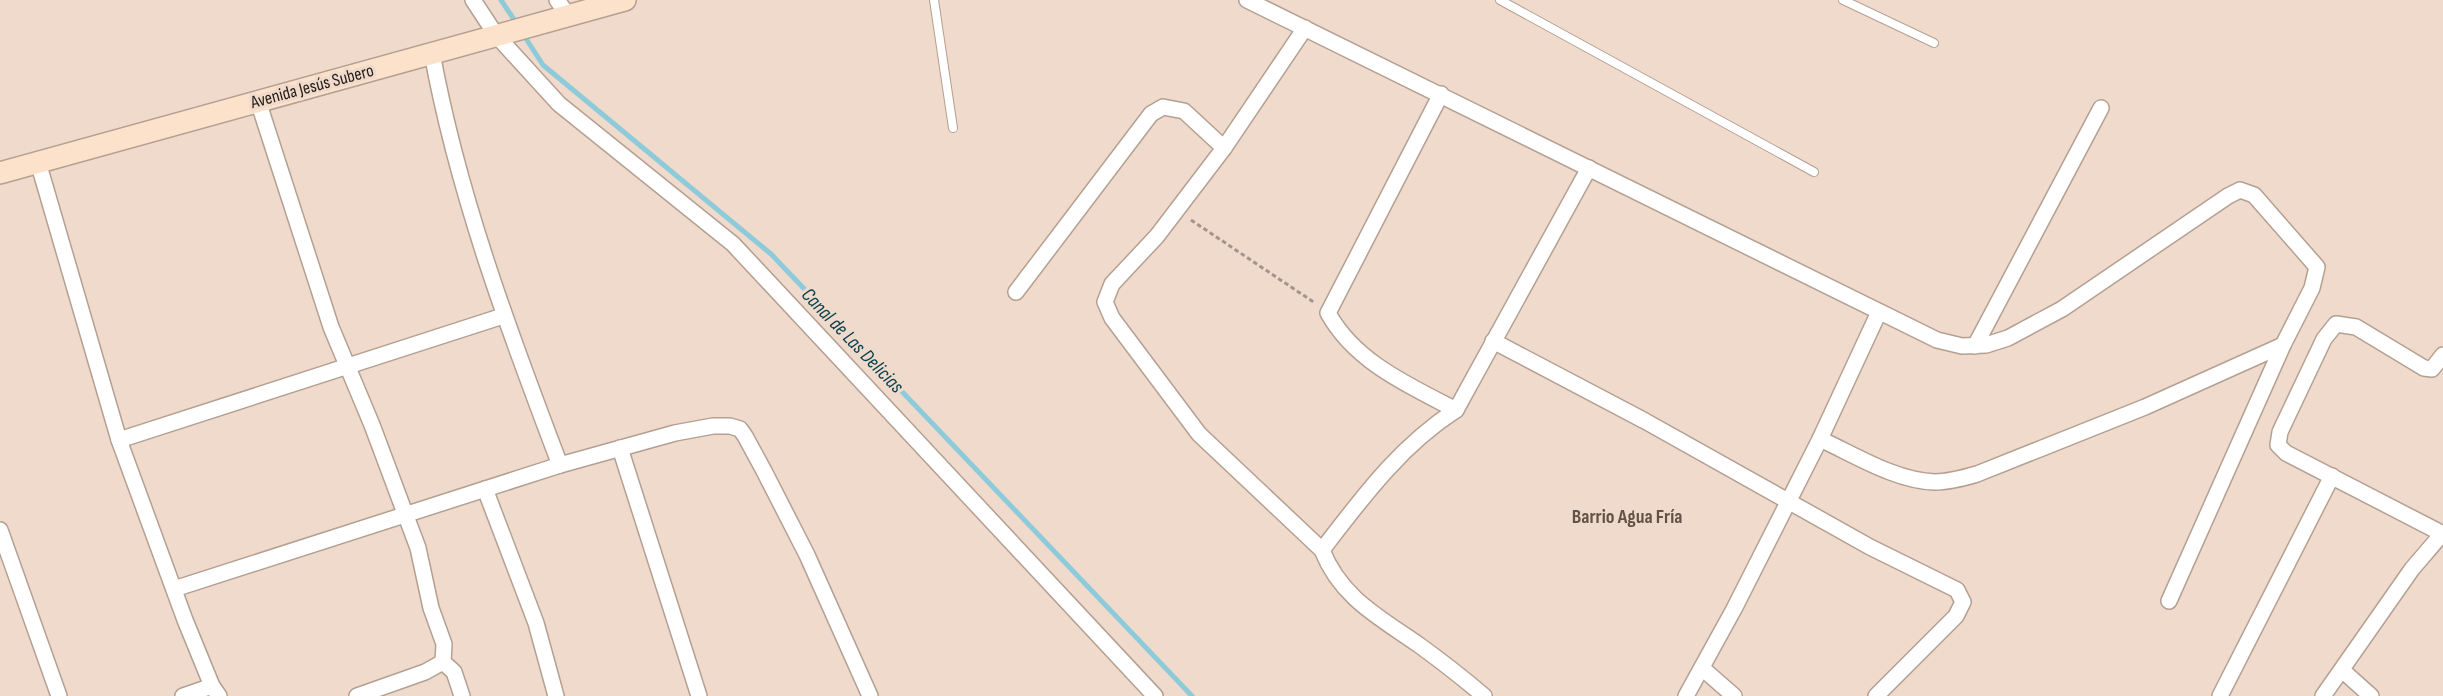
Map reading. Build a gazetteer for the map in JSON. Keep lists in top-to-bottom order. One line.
{"streets":{"main road":["Avenida Jesús Subero"]},"districts":["Barrio Agua Fría"],"water":["Canal de Las Delicias"]}
